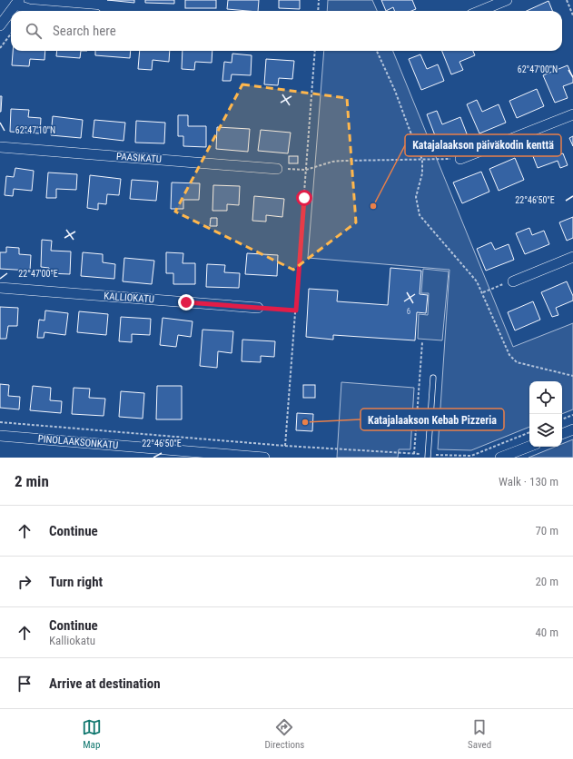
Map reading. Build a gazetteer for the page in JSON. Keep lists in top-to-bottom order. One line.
{"streets":{"street":["PAASIKATU","KALLIOKATU","PINOLAAKSONKATU"]},"places":["Katajalaakson päiväkodin kenttä","Katajalaakson Kebab Pizzeria"],"house_numbers":["6"],"page":{"search":"Search here","heading":["2 min","Walk · 130 m"],"list":[["Continue","70 m"],["Turn right","20 m"],["Continue","Kalliokatu","40 m"],"Arrive at destination"],"nav":["Map","Directions","Saved"]},"coordinates":["62°47'00\"N","62°47'10\"N","22°46'50\"E","22°47'00\"E"]}
